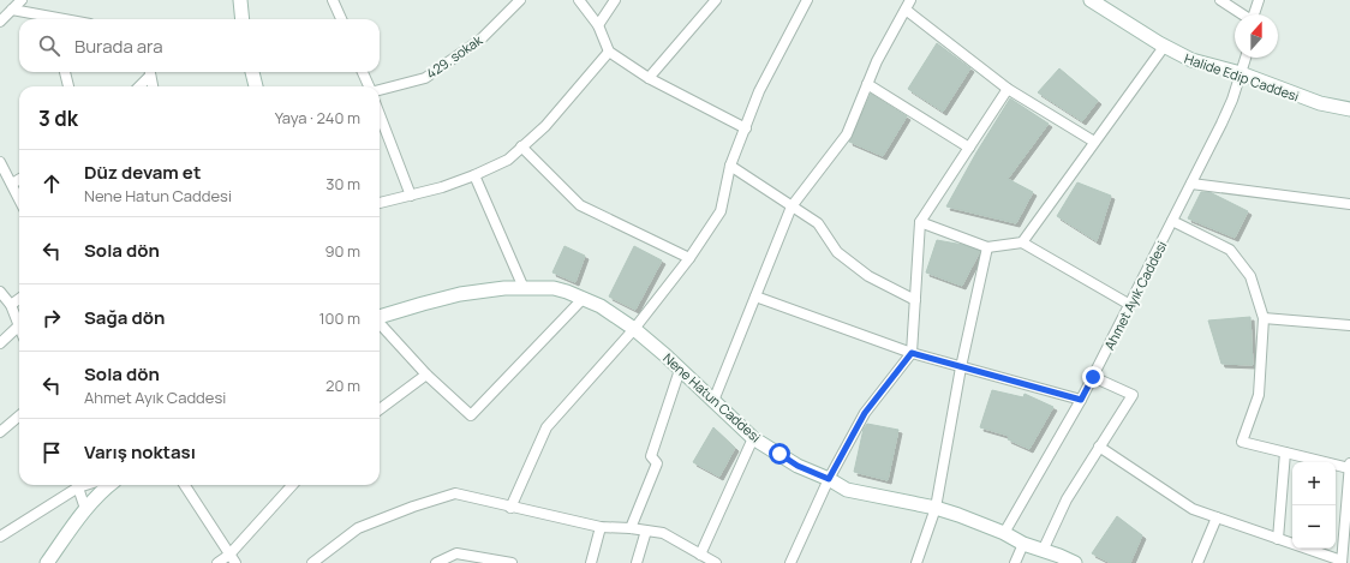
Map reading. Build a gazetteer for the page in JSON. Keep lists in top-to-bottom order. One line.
{"streets":{"street":["429. sokak","Halide Edip Caddesi","Ahmet Ayık Caddesi","Nene Hatun Caddesi"]},"crossings":[["Halide Edip Caddesi","Ahmet Ayık Caddesi"],["Ahmet Ayık Caddesi","Nene Hatun Caddesi"]],"north":"top","page":{"search":"Burada ara","heading":["3 dk","Yaya · 240 m"],"list":[["Düz devam et","Nene Hatun Caddesi","30 m"],["Sola dön","90 m"],["Sağa dön","100 m"],["Sola dön","Ahmet Ayık Caddesi","20 m"],"Varış noktası"],"map_buttons":["+","−"]}}
